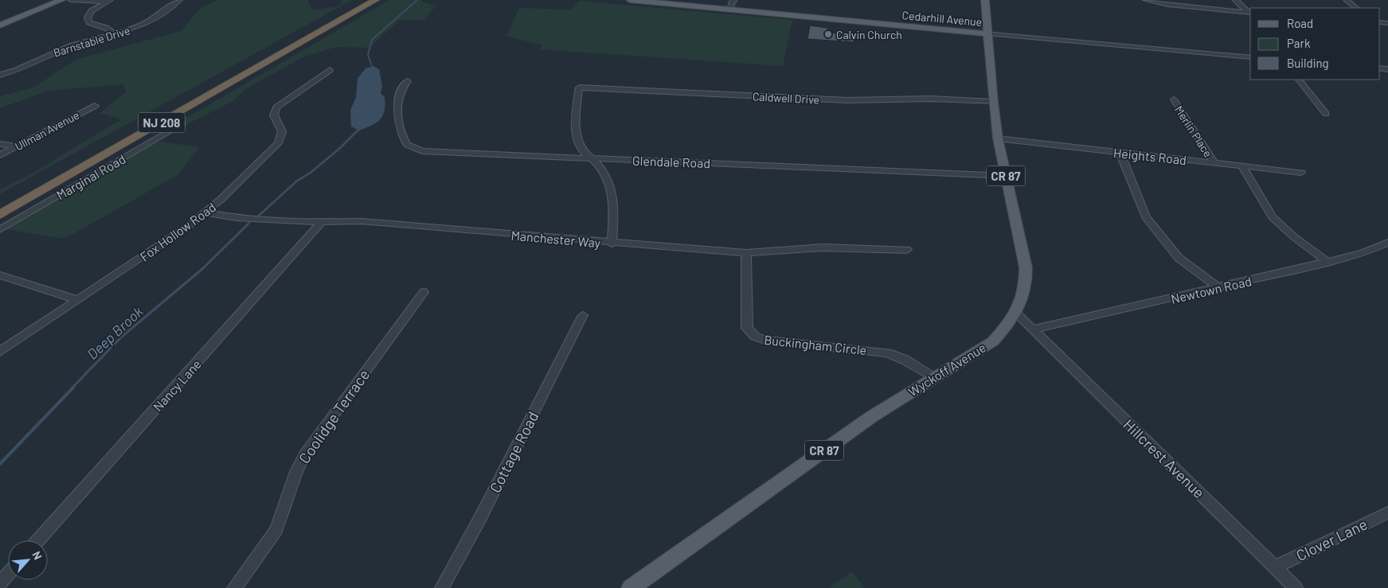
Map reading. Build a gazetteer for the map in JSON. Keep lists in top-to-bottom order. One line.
{"streets":{"highway":["NJ 208"],"main road":["Cedarhill Avenue","CR 87","Wyckoff Avenue"],"street":["Barnstable Drive","Caldwell Drive","Ullman Avenue","Merlin Place","Heights Road","Glendale Road","Marginal Road","Fox Hollow Road","Manchester Way","Newtown Road","Buckingham Circle","Nancy Lane","Coolidge Terrace","Cottage Road","Hillcrest Avenue","Clover Lane"]},"crossings":[["Cedarhill Avenue","Wyckoff Avenue"],["Caldwell Drive","Glendale Road"],["Caldwell Drive","Wyckoff Avenue"],["Merlin Place","Heights Road"],["Heights Road","Wyckoff Avenue"],["Glendale Road","Wyckoff Avenue"],["Fox Hollow Road","Manchester Way"],["Manchester Way","Buckingham Circle"],["Manchester Way","Nancy Lane"],["Newtown Road","Hillcrest Avenue"],["Buckingham Circle","Wyckoff Avenue"],["Wyckoff Avenue","Hillcrest Avenue"],["Hillcrest Avenue","Clover Lane"]],"water":["Deep Brook"],"places":["Calvin Church"],"legend":["Road","Park","Building"],"north":"top right"}
